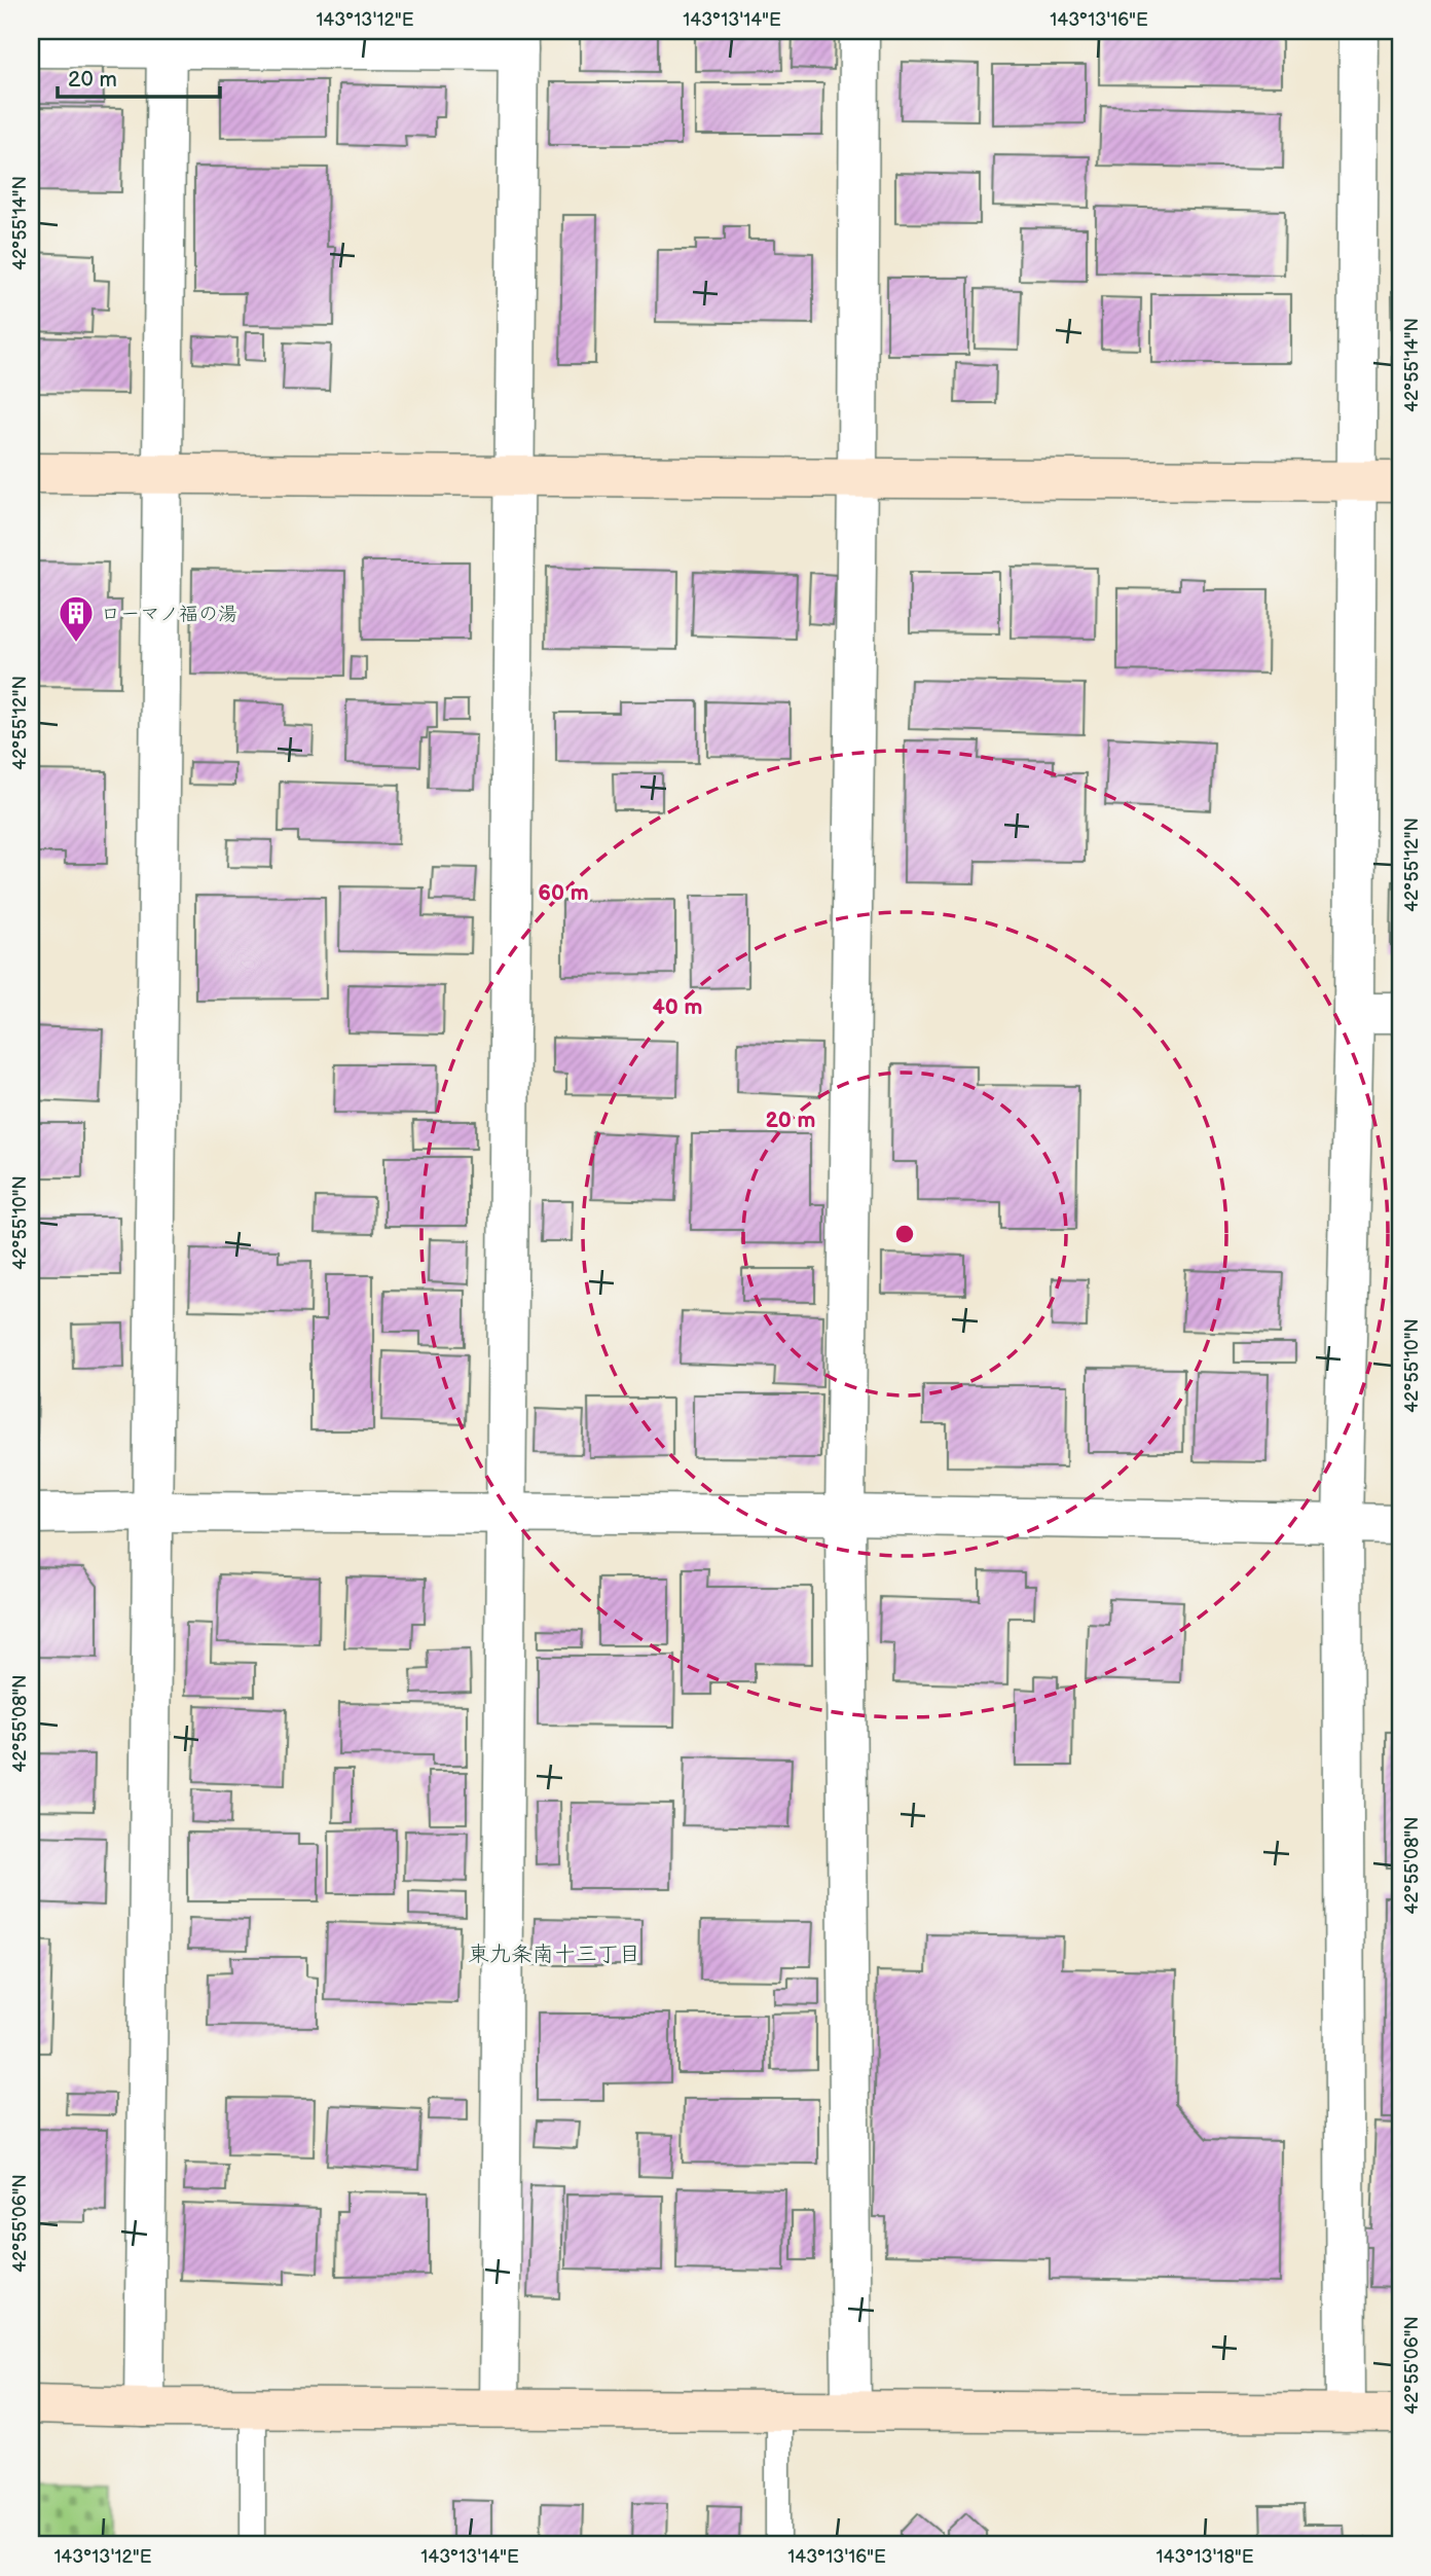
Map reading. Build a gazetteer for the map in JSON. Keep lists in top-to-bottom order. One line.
{"districts":["東九条南十三丁目"],"places":{"building":["ローマノ福の湯"]},"scale_bar":"20 m","coordinates":["143°13'12\"E","143°13'14\"E","143°13'16\"E","42°55'14\"N","42°55'12\"N","42°55'10\"N","42°55'08\"N","42°55'06\"N","143°13'18\"E"],"rings":["60 m","40 m","20 m"]}
